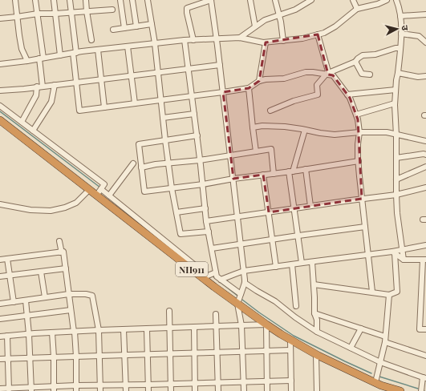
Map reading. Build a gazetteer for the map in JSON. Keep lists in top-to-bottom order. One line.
{"streets":{"highway":["NH911"]},"north":"right"}
